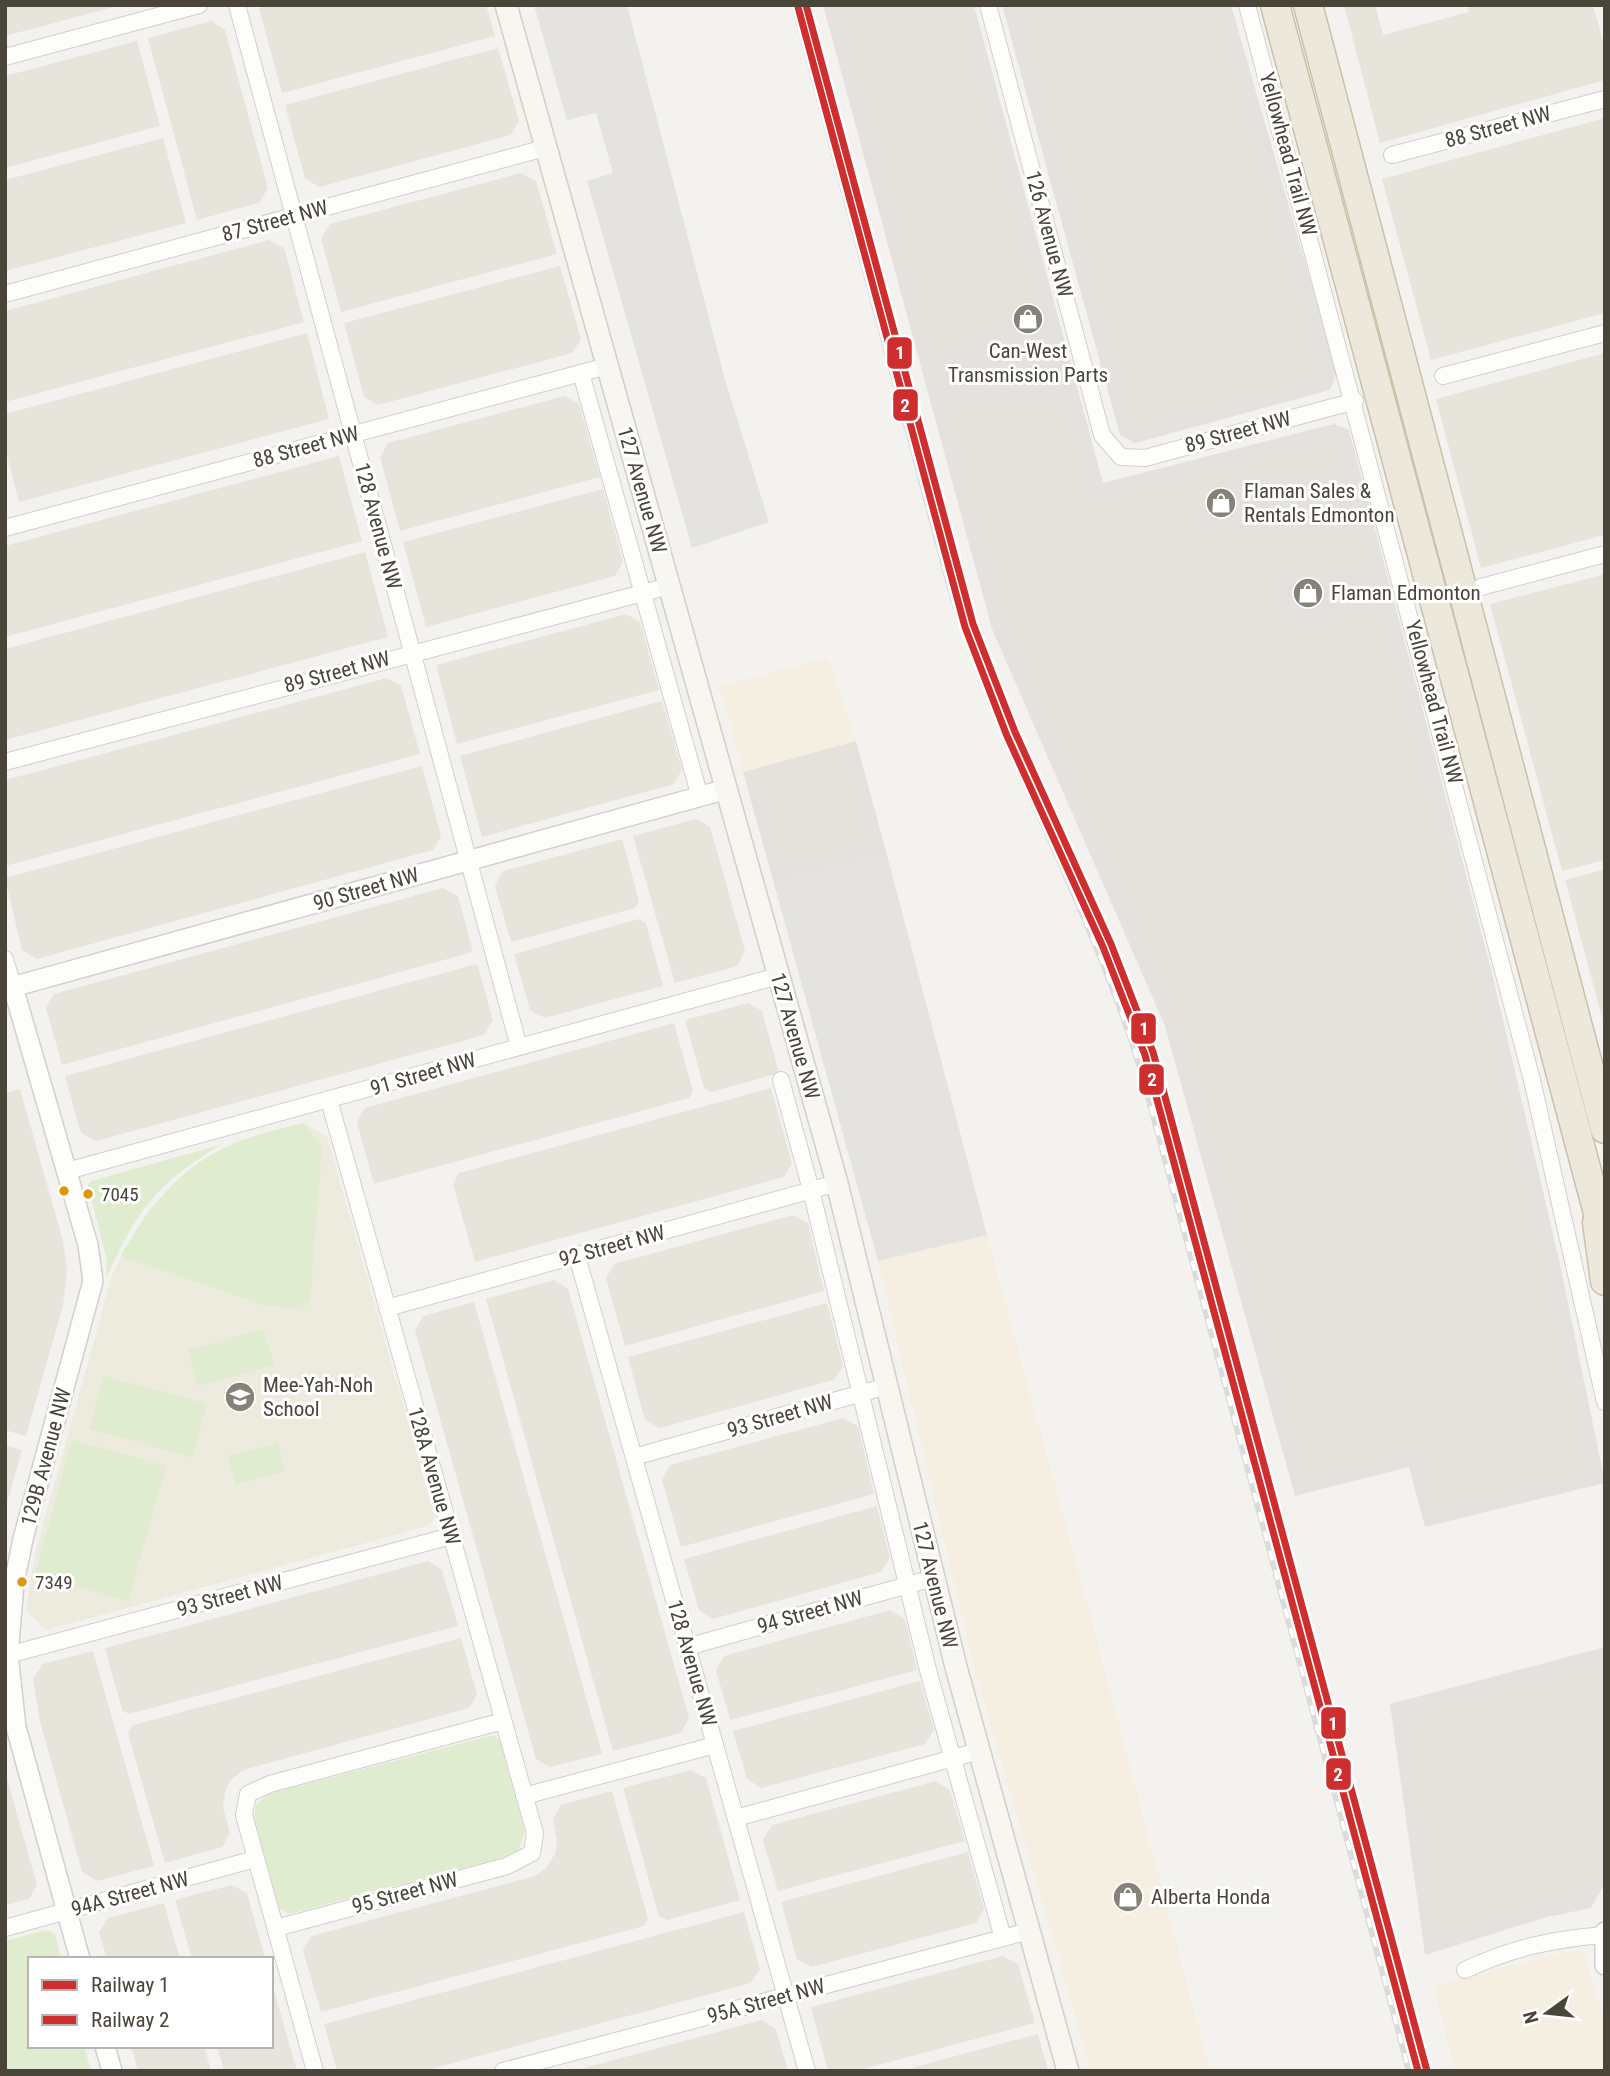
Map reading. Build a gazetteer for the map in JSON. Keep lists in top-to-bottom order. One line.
{"streets":{"highway":["Yellowhead Trail NW"],"main road":["127 Avenue NW"],"street":["88 Street NW","87 Street NW","126 Avenue NW","89 Street NW","128 Avenue NW","90 Street NW","91 Street NW","92 Street NW","93 Street NW","129B Avenue NW","128A Avenue NW","94 Street NW","95 Street NW","94A Street NW","95A Street NW"]},"crossings":[["88 Street NW","127 Avenue NW"],["88 Street NW","128 Avenue NW"],["Yellowhead Trail NW","89 Street NW"],["87 Street NW","127 Avenue NW"],["87 Street NW","128 Avenue NW"],["126 Avenue NW","89 Street NW"],["89 Street NW","127 Avenue NW"],["89 Street NW","128 Avenue NW"],["127 Avenue NW","90 Street NW"],["127 Avenue NW","91 Street NW"],["127 Avenue NW","92 Street NW"],["127 Avenue NW","93 Street NW"],["127 Avenue NW","94 Street NW"],["127 Avenue NW","95A Street NW"],["128 Avenue NW","90 Street NW"],["128 Avenue NW","91 Street NW"],["128 Avenue NW","92 Street NW"],["128 Avenue NW","93 Street NW"],["128 Avenue NW","94 Street NW"],["128 Avenue NW","95A Street NW"],["90 Street NW","129B Avenue NW"],["91 Street NW","129B Avenue NW"],["91 Street NW","128A Avenue NW"],["92 Street NW","128A Avenue NW"],["93 Street NW","129B Avenue NW"],["93 Street NW","128A Avenue NW"],["129B Avenue NW","94A Street NW"],["128A Avenue NW","95 Street NW"]],"places":{"shop":["Can-West Transmission Parts","Flaman Sales & Rentals Edmonton","Flaman Edmonton","Alberta Honda"],"other":["7045","7349"],"school or university":["Mee-Yah-Noh School"]},"lines":["rail line 1","rail line 2"],"legend":["Railway 1","Railway 2"],"north":"left"}
